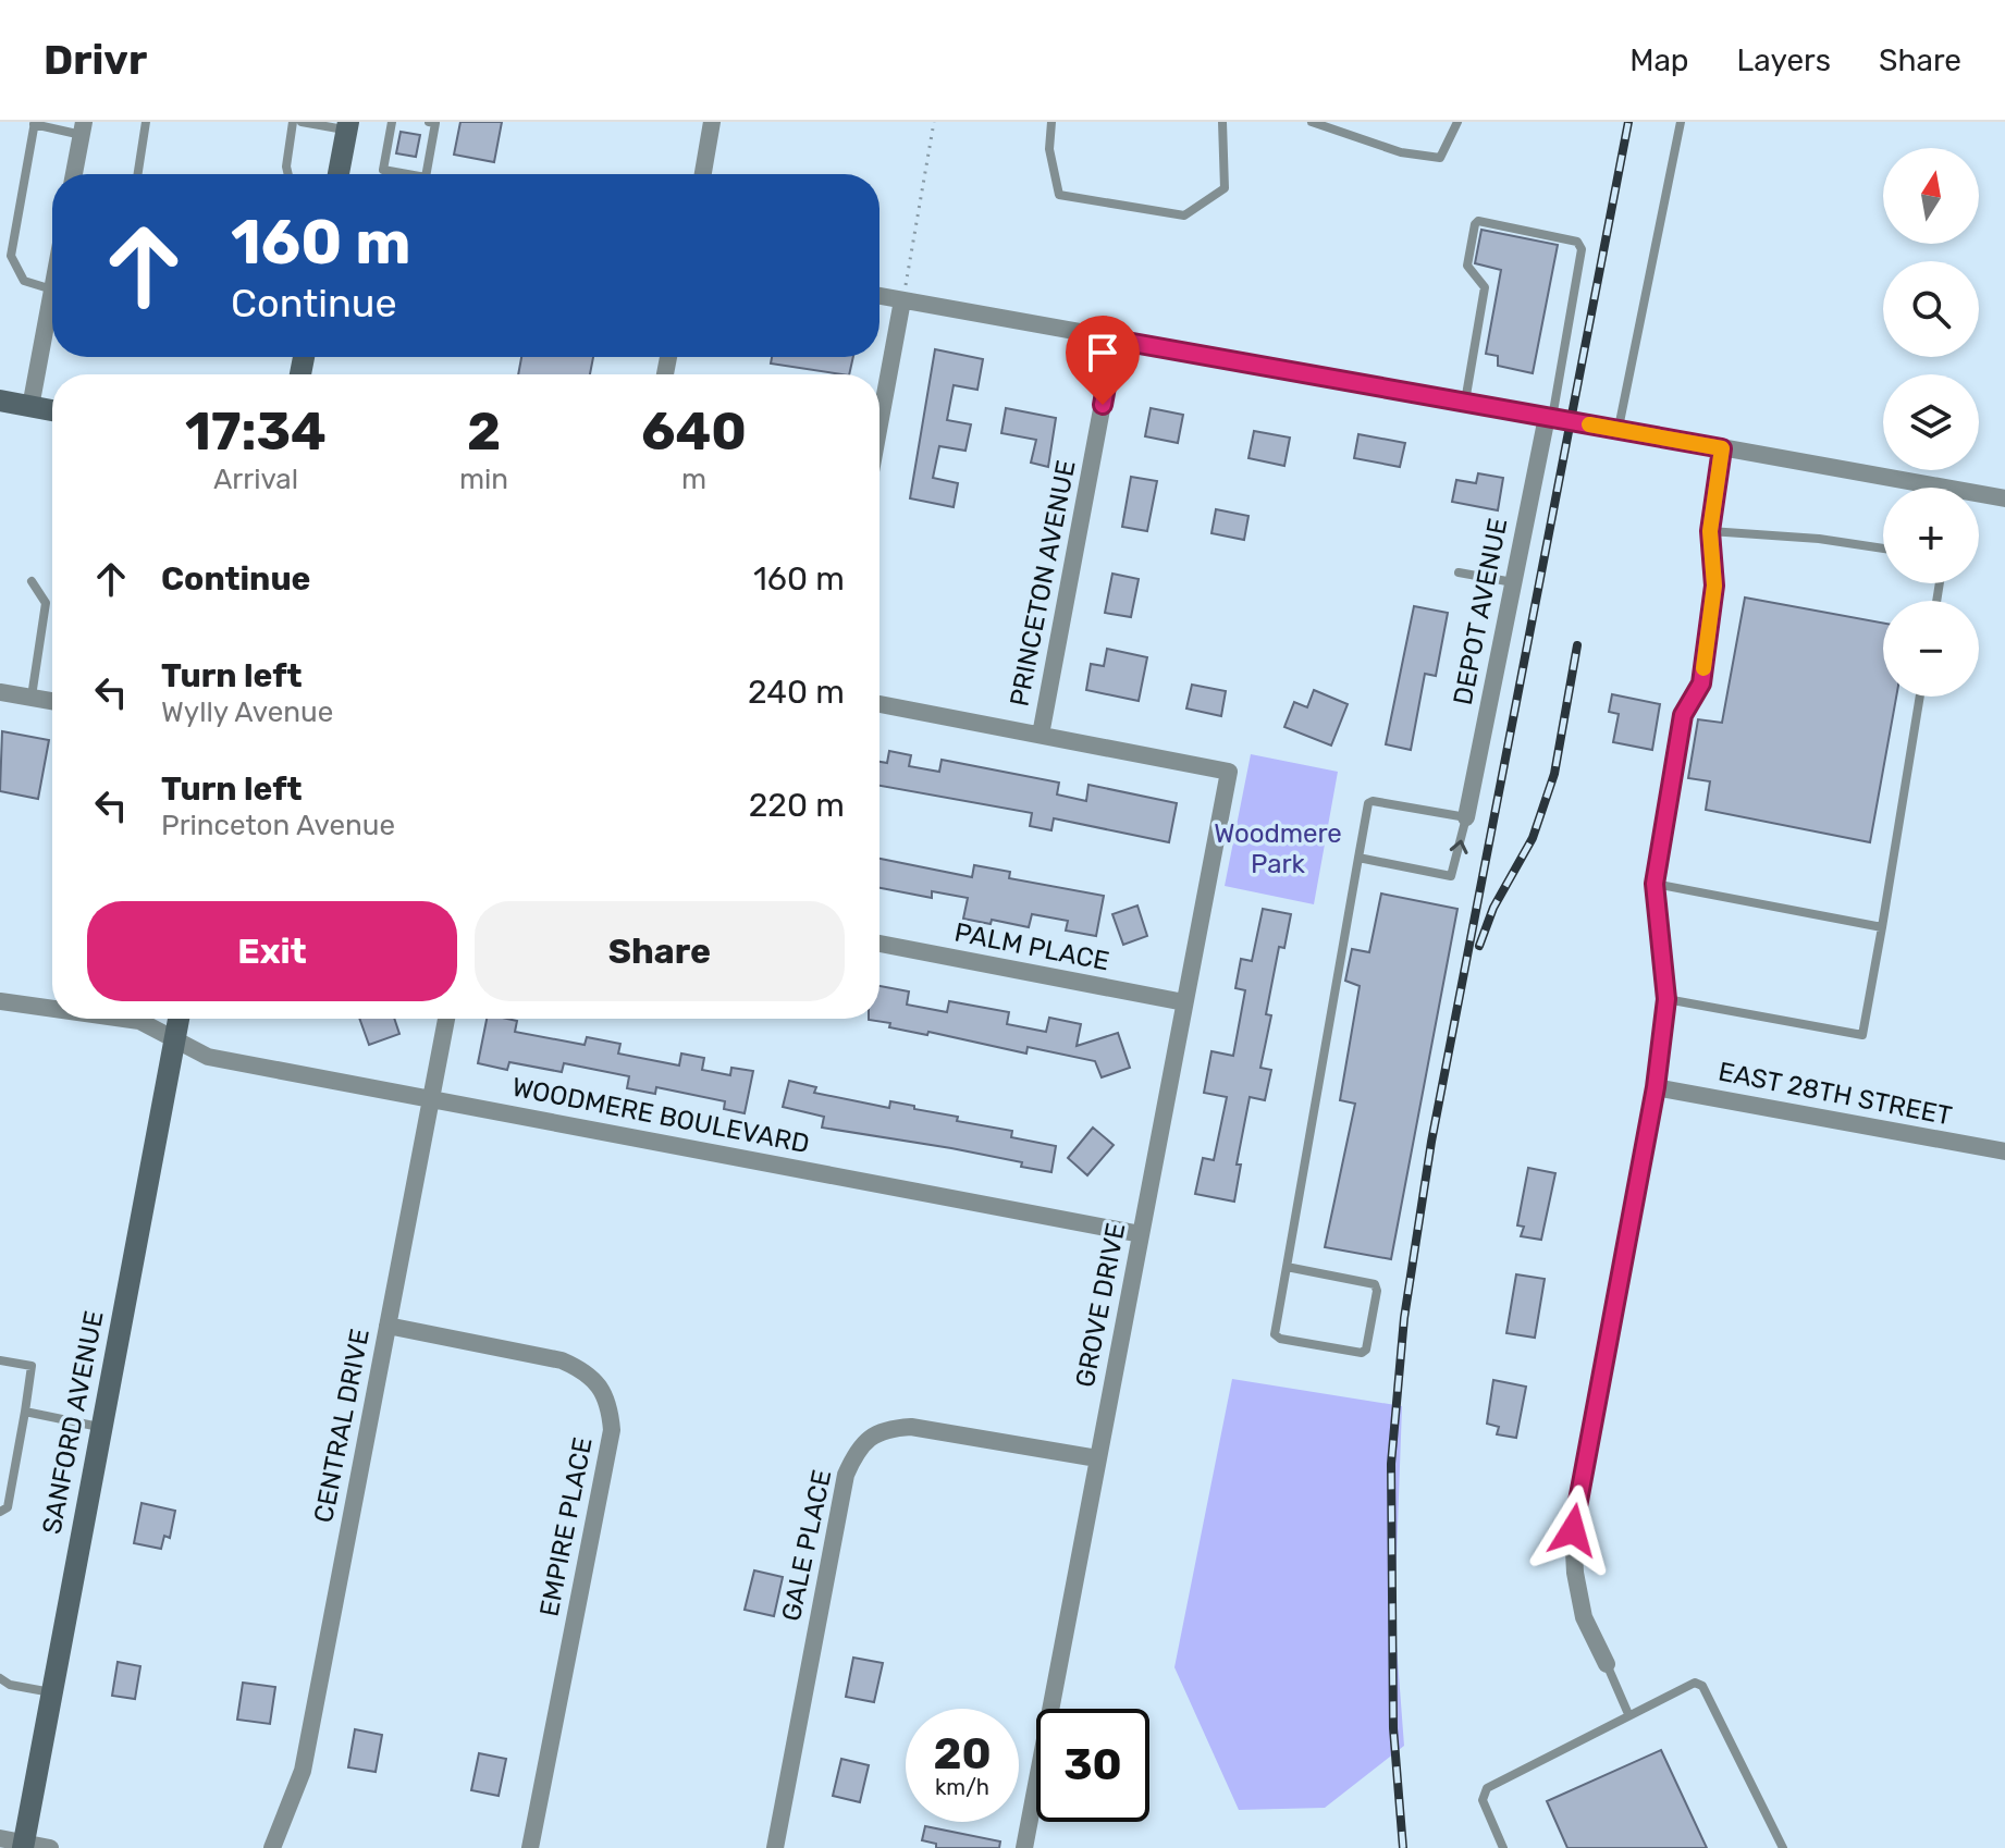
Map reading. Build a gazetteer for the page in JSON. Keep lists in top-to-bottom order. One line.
{"streets":{"main road":["SANFORD AVENUE"],"street":["PRINCETON AVENUE","DEPOT AVENUE","PALM PLACE","EAST 28TH STREET","WOODMERE BOULEVARD","GROVE DRIVE","CENTRAL DRIVE","EMPIRE PLACE","GALE PLACE"]},"crossings":[["PRINCETON AVENUE","GROVE DRIVE"],["PALM PLACE","GROVE DRIVE"],["WOODMERE BOULEVARD","GROVE DRIVE"],["WOODMERE BOULEVARD","SANFORD AVENUE"],["WOODMERE BOULEVARD","CENTRAL DRIVE"],["GROVE DRIVE","GALE PLACE"],["CENTRAL DRIVE","EMPIRE PLACE"]],"parks":["Woodmere Park"],"north":"top","page":{"header":"Drivr","nav":["Map","Layers","Share"],"map_buttons":["+","−"],"turn":["160 m","Continue"],"eta":["17:34","Arrival","2","min","640","m"],"list":[{"name":"Continue","value":"160 m"},{"name":"Turn left","note":"Wylly Avenue","value":"240 m"},{"name":"Turn left","note":"Princeton Avenue","value":"220 m"}],"buttons":["Exit","Share"],"speed":"20 km/h","limit":"30"}}
